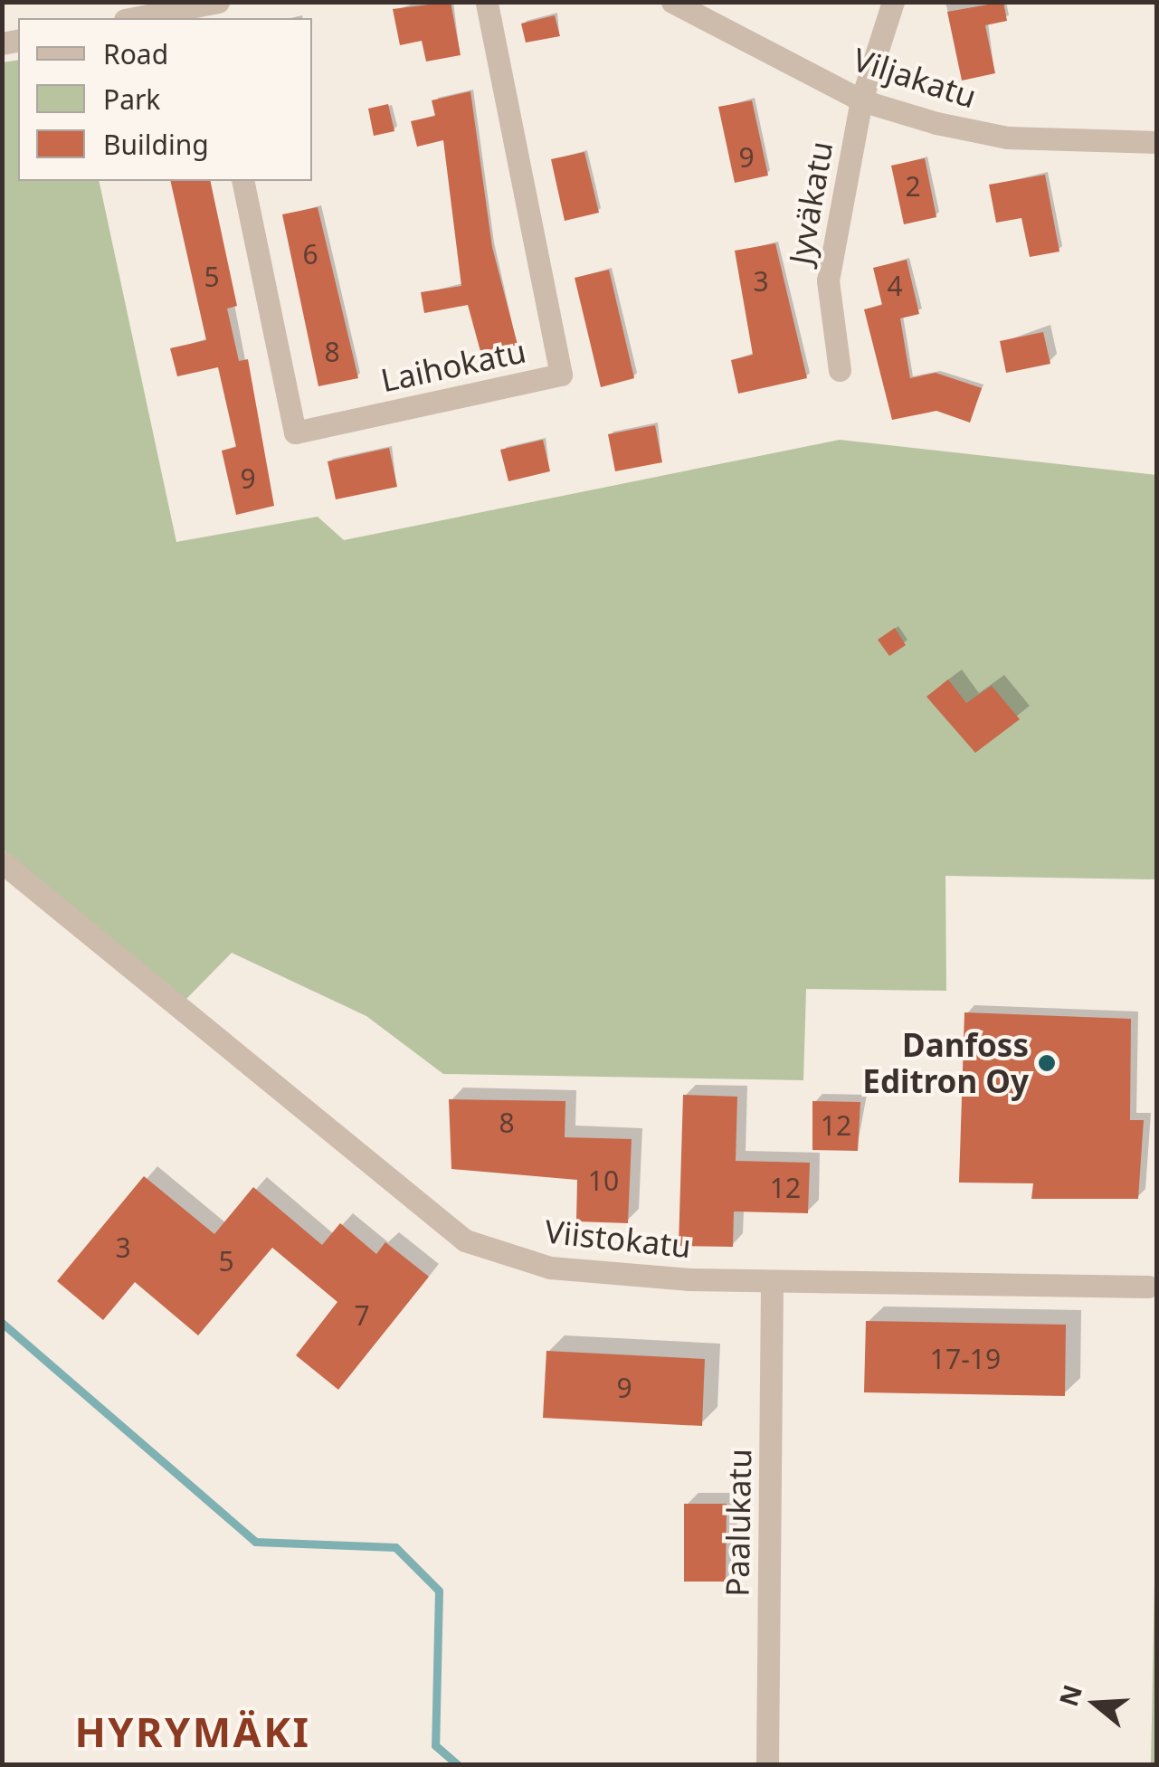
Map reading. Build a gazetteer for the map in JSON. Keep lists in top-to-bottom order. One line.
{"streets":{"street":["Viljakatu","Jyväkatu","Laihokatu","Viistokatu","Paalukatu"]},"crossings":[["Viljakatu","Jyväkatu"],["Viistokatu","Paalukatu"]],"districts":["HYRYMÄKI"],"places":["Danfoss Editron Oy"],"house_numbers":["9","2","6","5","3","4","8","9","8","12","10","12","3","5","7","17-19","9"],"legend":["Road","Park","Building"],"north":"left"}
